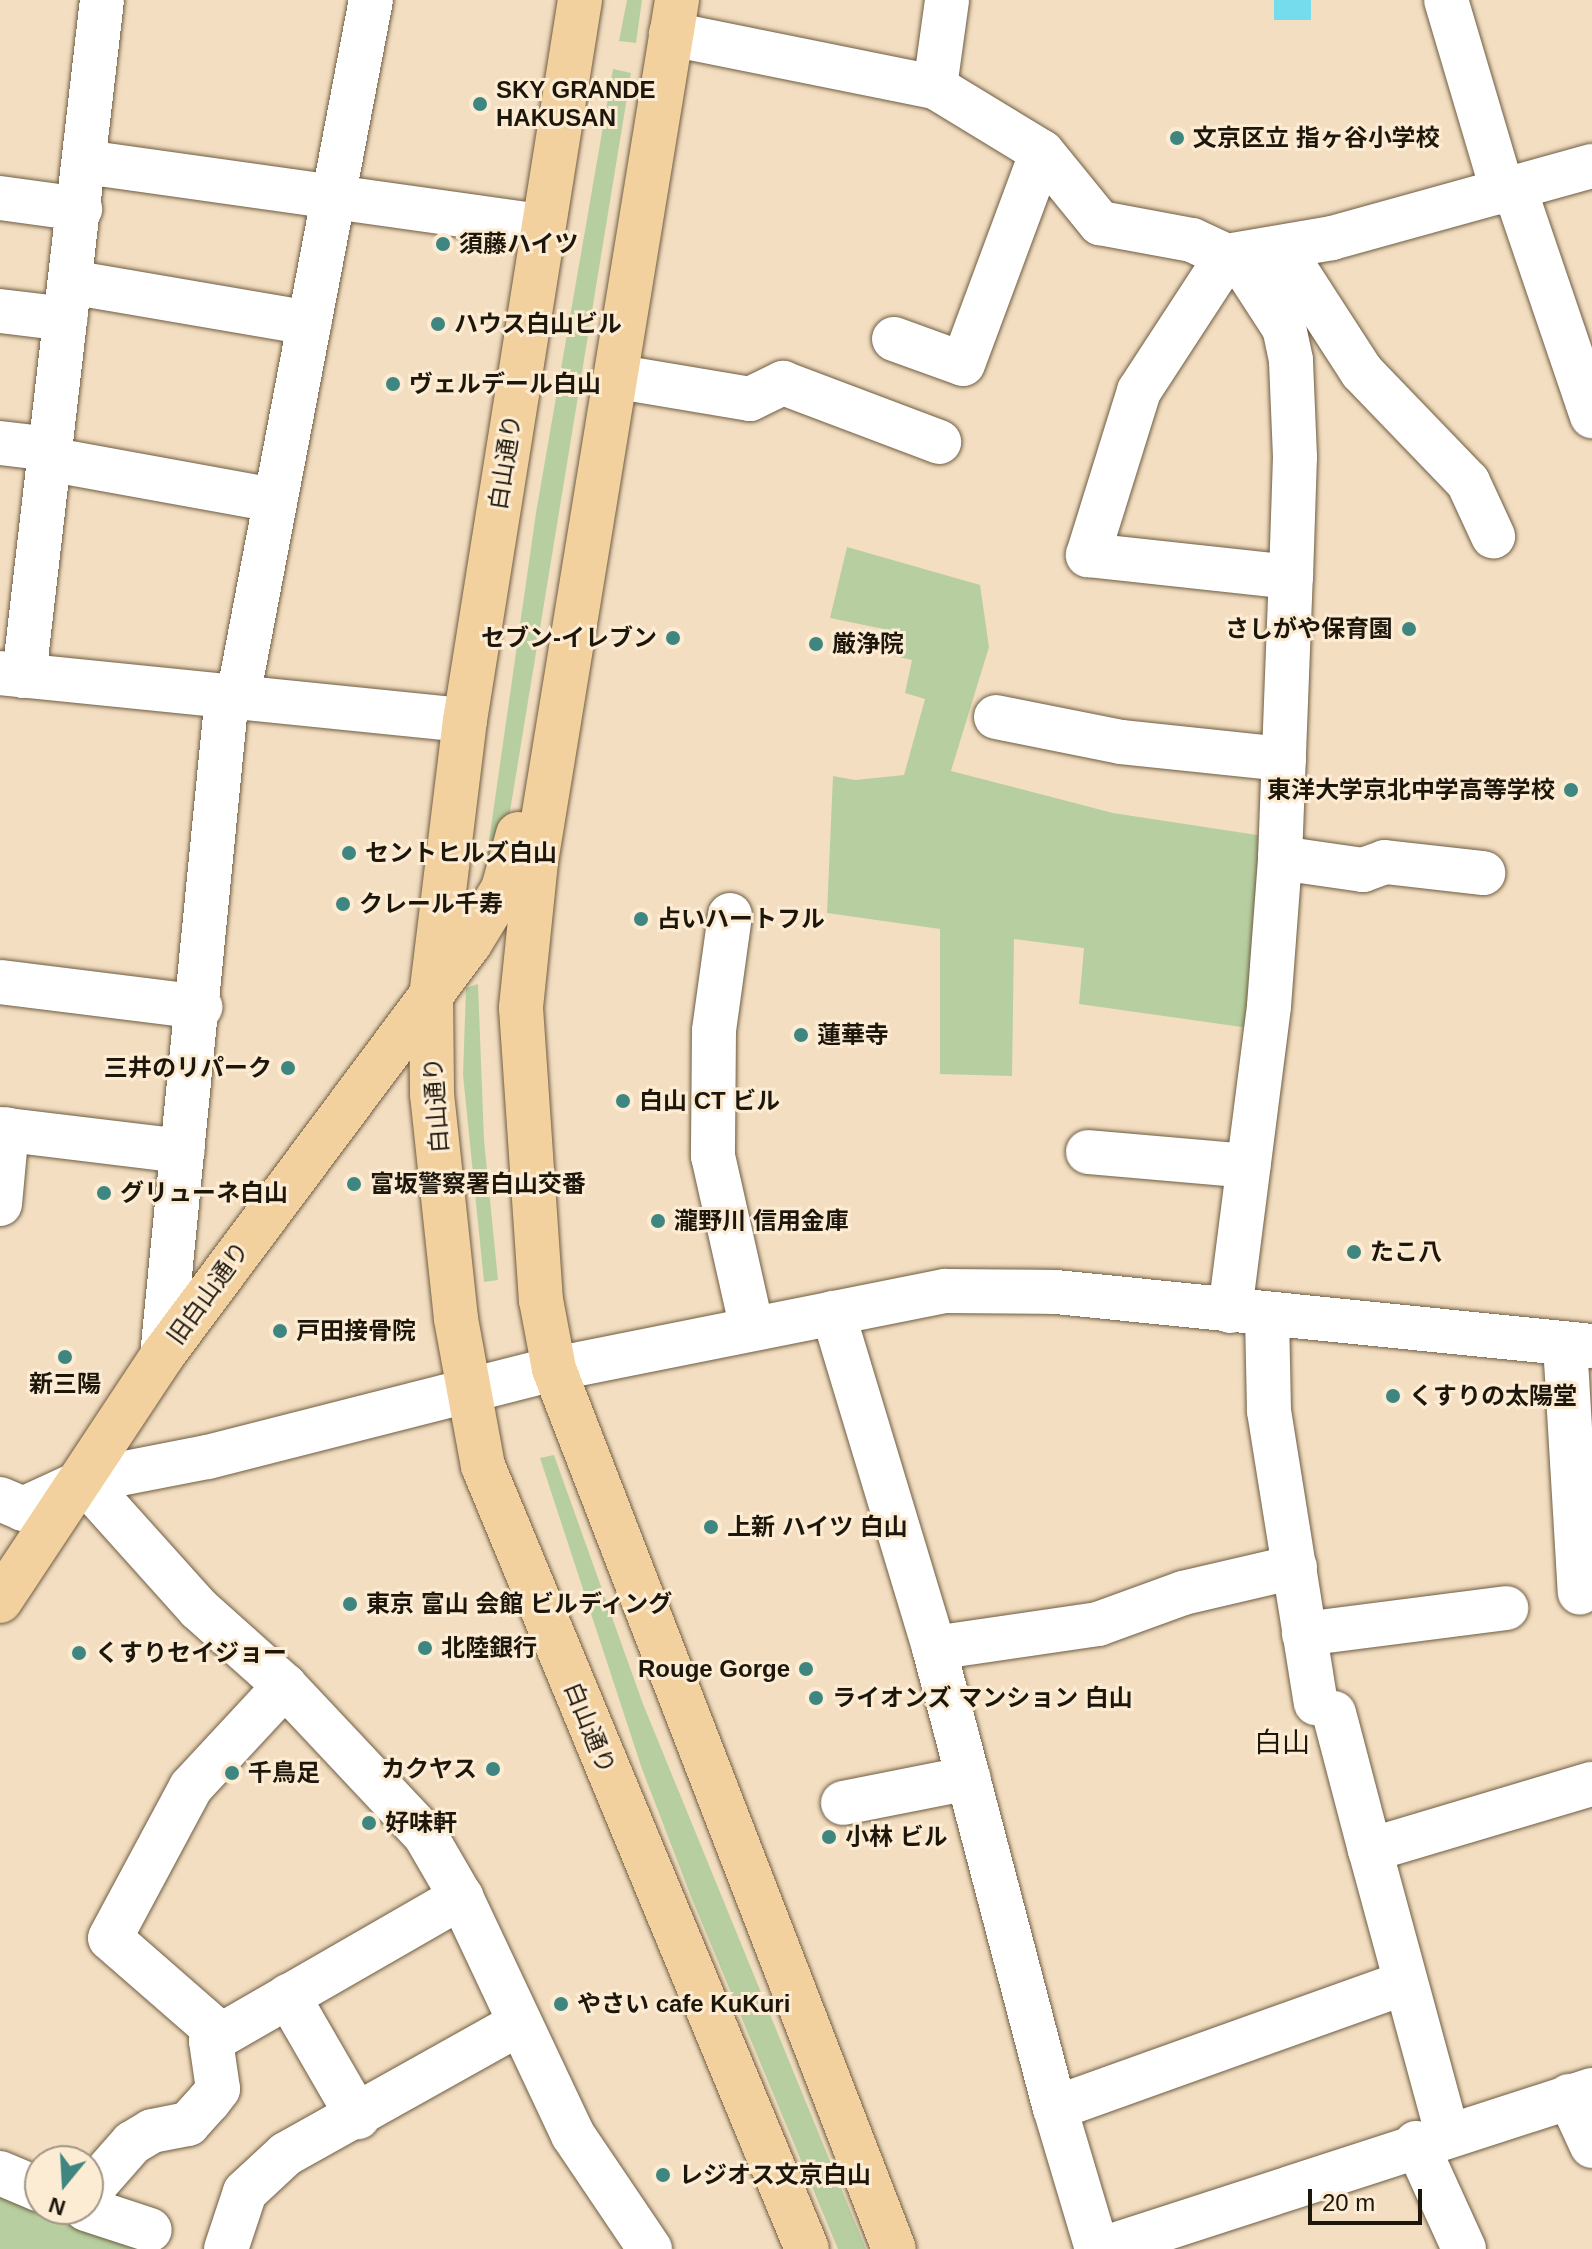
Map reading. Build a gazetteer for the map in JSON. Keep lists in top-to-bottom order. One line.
{"streets":{"main road":["白山通り","旧白山通り"]},"crossings":[["白山通り","旧白山通り"]],"districts":["白山"],"places":["SKY GRANDE HAKUSAN","文京区立 指ヶ谷小学校","須藤ハイツ","ハウス白山ビル","ヴェルデール白山","さしがや保育園","セブン-イレブン","厳浄院","東洋大学京北中学高等学校","セントヒルズ白山","クレール千寿","占いハートフル","蓮華寺","三井のリパーク","白山 CT ビル","富坂警察署白山交番","グリューネ白山","瀧野川 信用金庫","たこ八","戸田接骨院","新三陽","くすりの太陽堂","上新 ハイツ 白山","東京 富山 会館 ビルディング","北陸銀行","くすりセイジョー","Rouge Gorge","ライオンズ マンション 白山","カクヤス","千鳥足","好味軒","小林 ビル","やさい cafe KuKuri","レジオス文京白山"],"scale_bar":"20 m","north":"bottom"}
